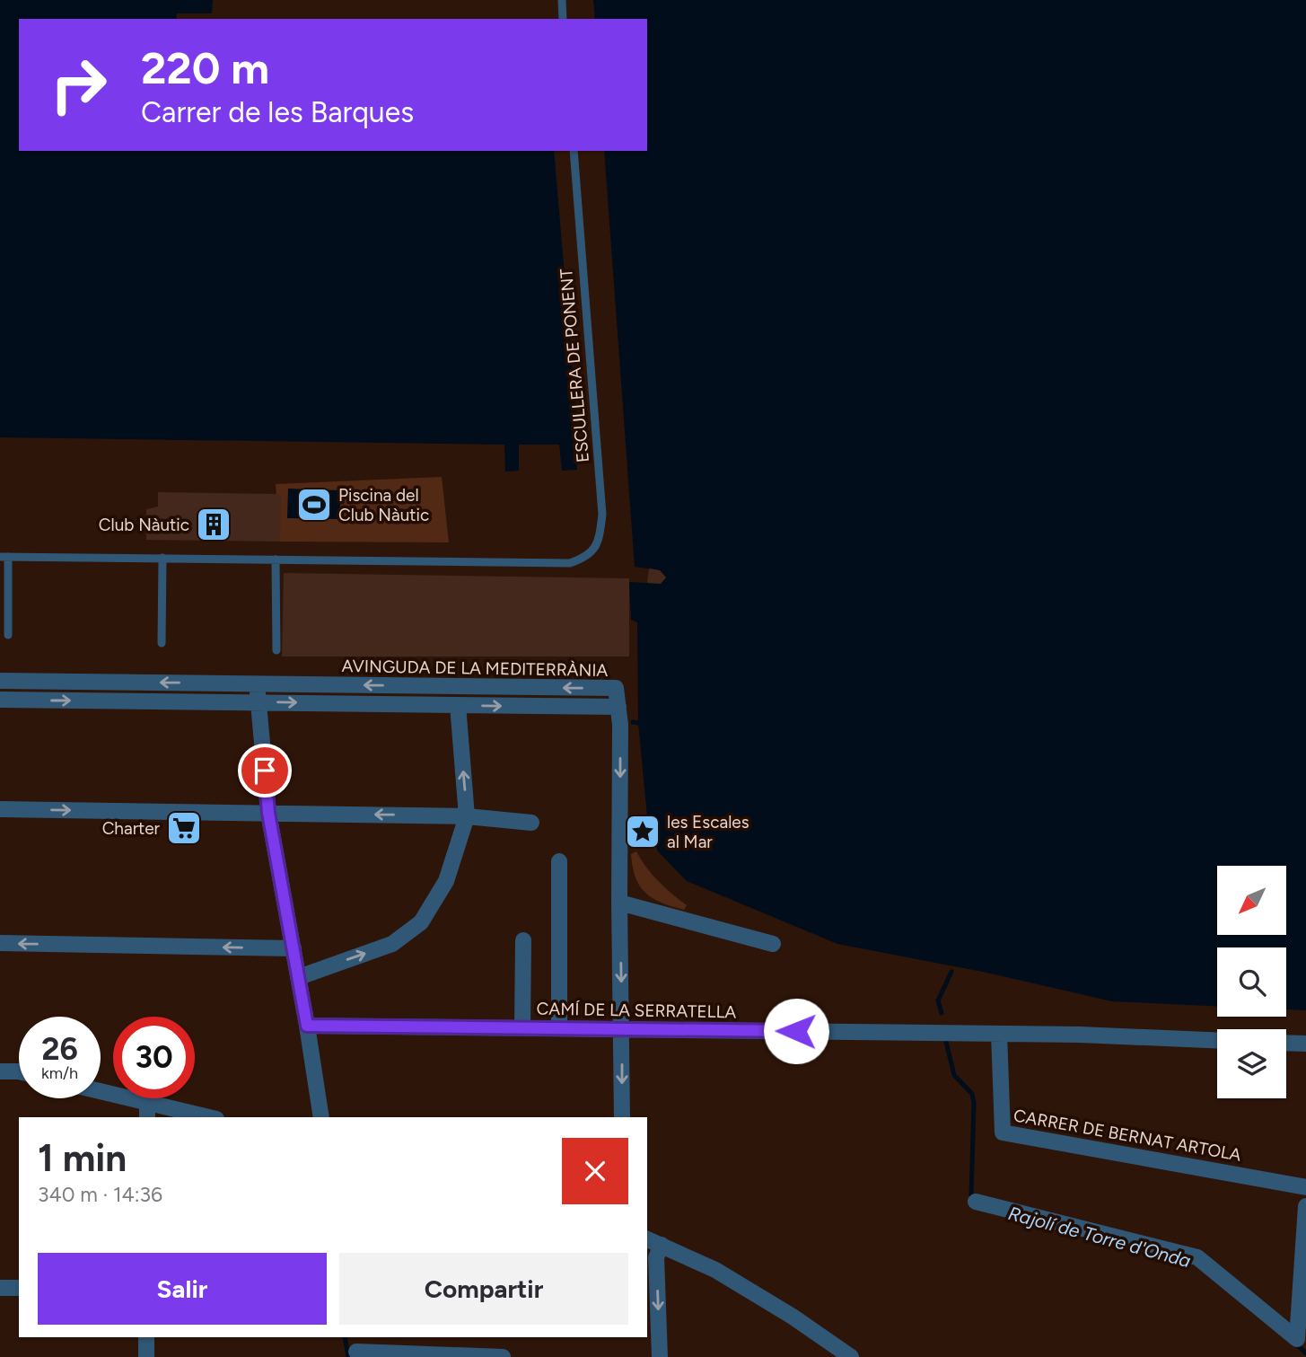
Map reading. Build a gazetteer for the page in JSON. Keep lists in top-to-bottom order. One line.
{"streets":{"street":["AVINGUDA DE LA MEDITERRÀNIA","CAMÍ DE LA SERRATELLA","CARRER DE BERNAT ARTOLA"],"lane":["ESCULLERA DE PONENT"]},"crossings":[["CAMÍ DE LA SERRATELLA","CARRER DE BERNAT ARTOLA"]],"water":["Rajolí de Torre d'Onda"],"places":{"sports":["Piscina del Club Nàutic"],"building":["Club Nàutic"],"supermarket":["Charter"],"place":["les Escales al Mar"]},"north":"bottom left","page":{"turn":["220 m","Carrer de les Barques"],"speed":"26 km/h","limit":"30","heading":["1 min","340 m · 14:36"],"buttons":["Salir","Compartir"]}}
